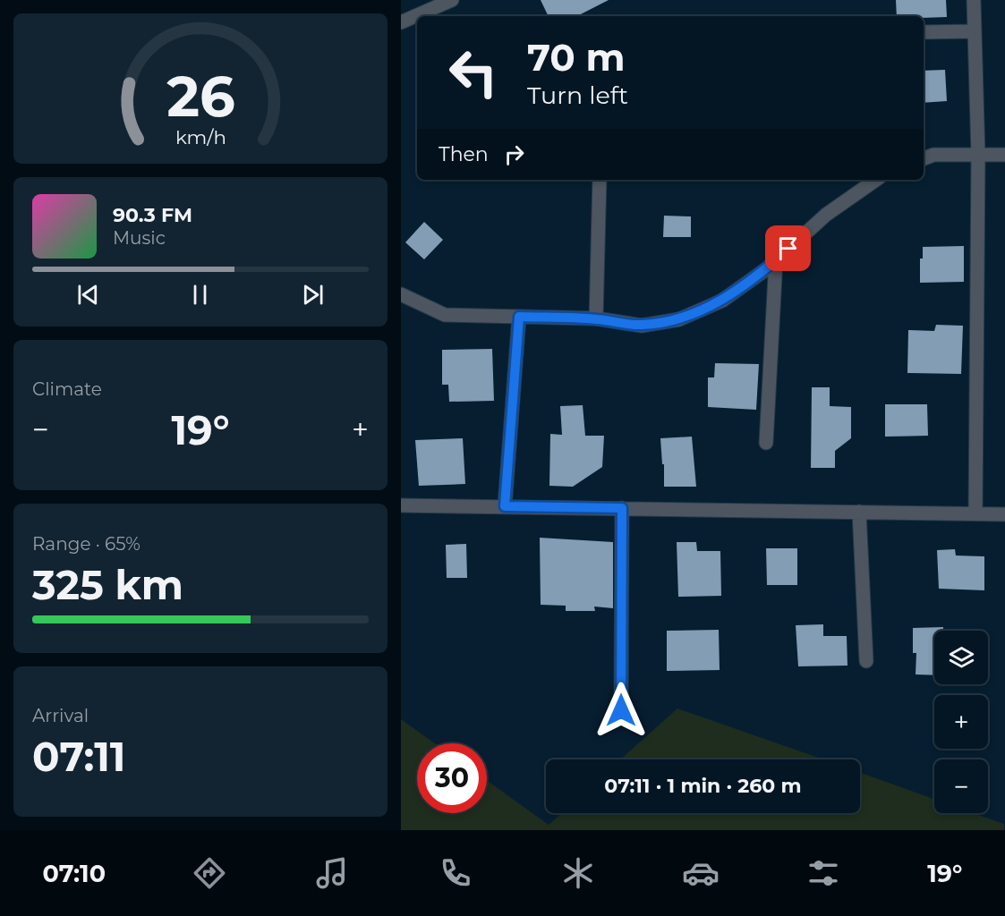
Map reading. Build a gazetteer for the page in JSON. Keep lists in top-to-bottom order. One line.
{"page":{"turn":["70 m","Turn left"],"then":"Then","song":["90.3 FM","Music"],"tile":["Climate",["Range · 65%","325 km"],["Arrival","07:11"]],"heat":["−","19°","+"],"map_buttons":["+","−"],"limit":"30","trip":"07:11 · 1 min · 260 m","tabs":["07:10","19°"],"gauge":["26","km/h"]}}
